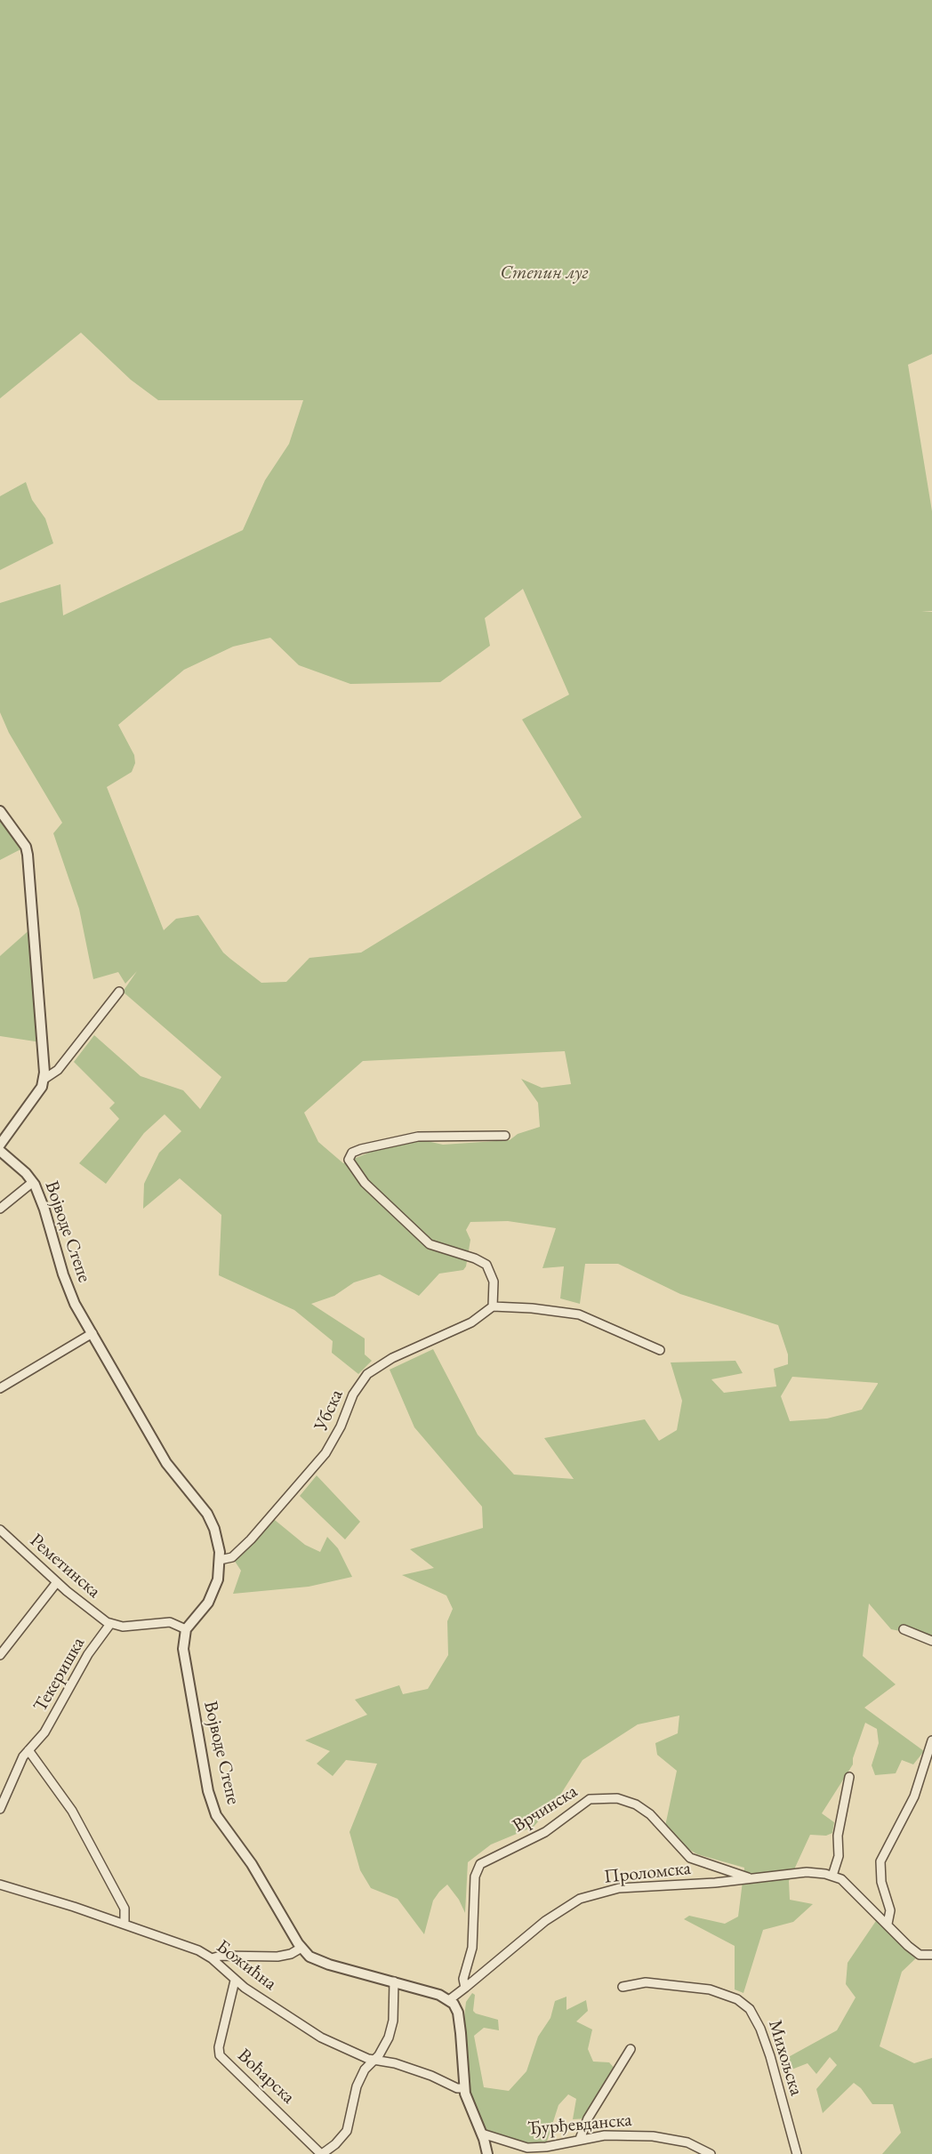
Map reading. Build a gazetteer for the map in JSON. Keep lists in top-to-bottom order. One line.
{"streets":{"street":["Војводе Степе","Убска","Реметинска","Текеришка","Врчинска","Проломска","Божићна","Михољска","Воћарска","Ђурђевданска"]},"crossings":[["Војводе Степе","Убска"],["Реметинска","Текеришка"],["Врчинска","Проломска"],["Божићна","Воћарска"]],"parks":["Степин луг"]}
